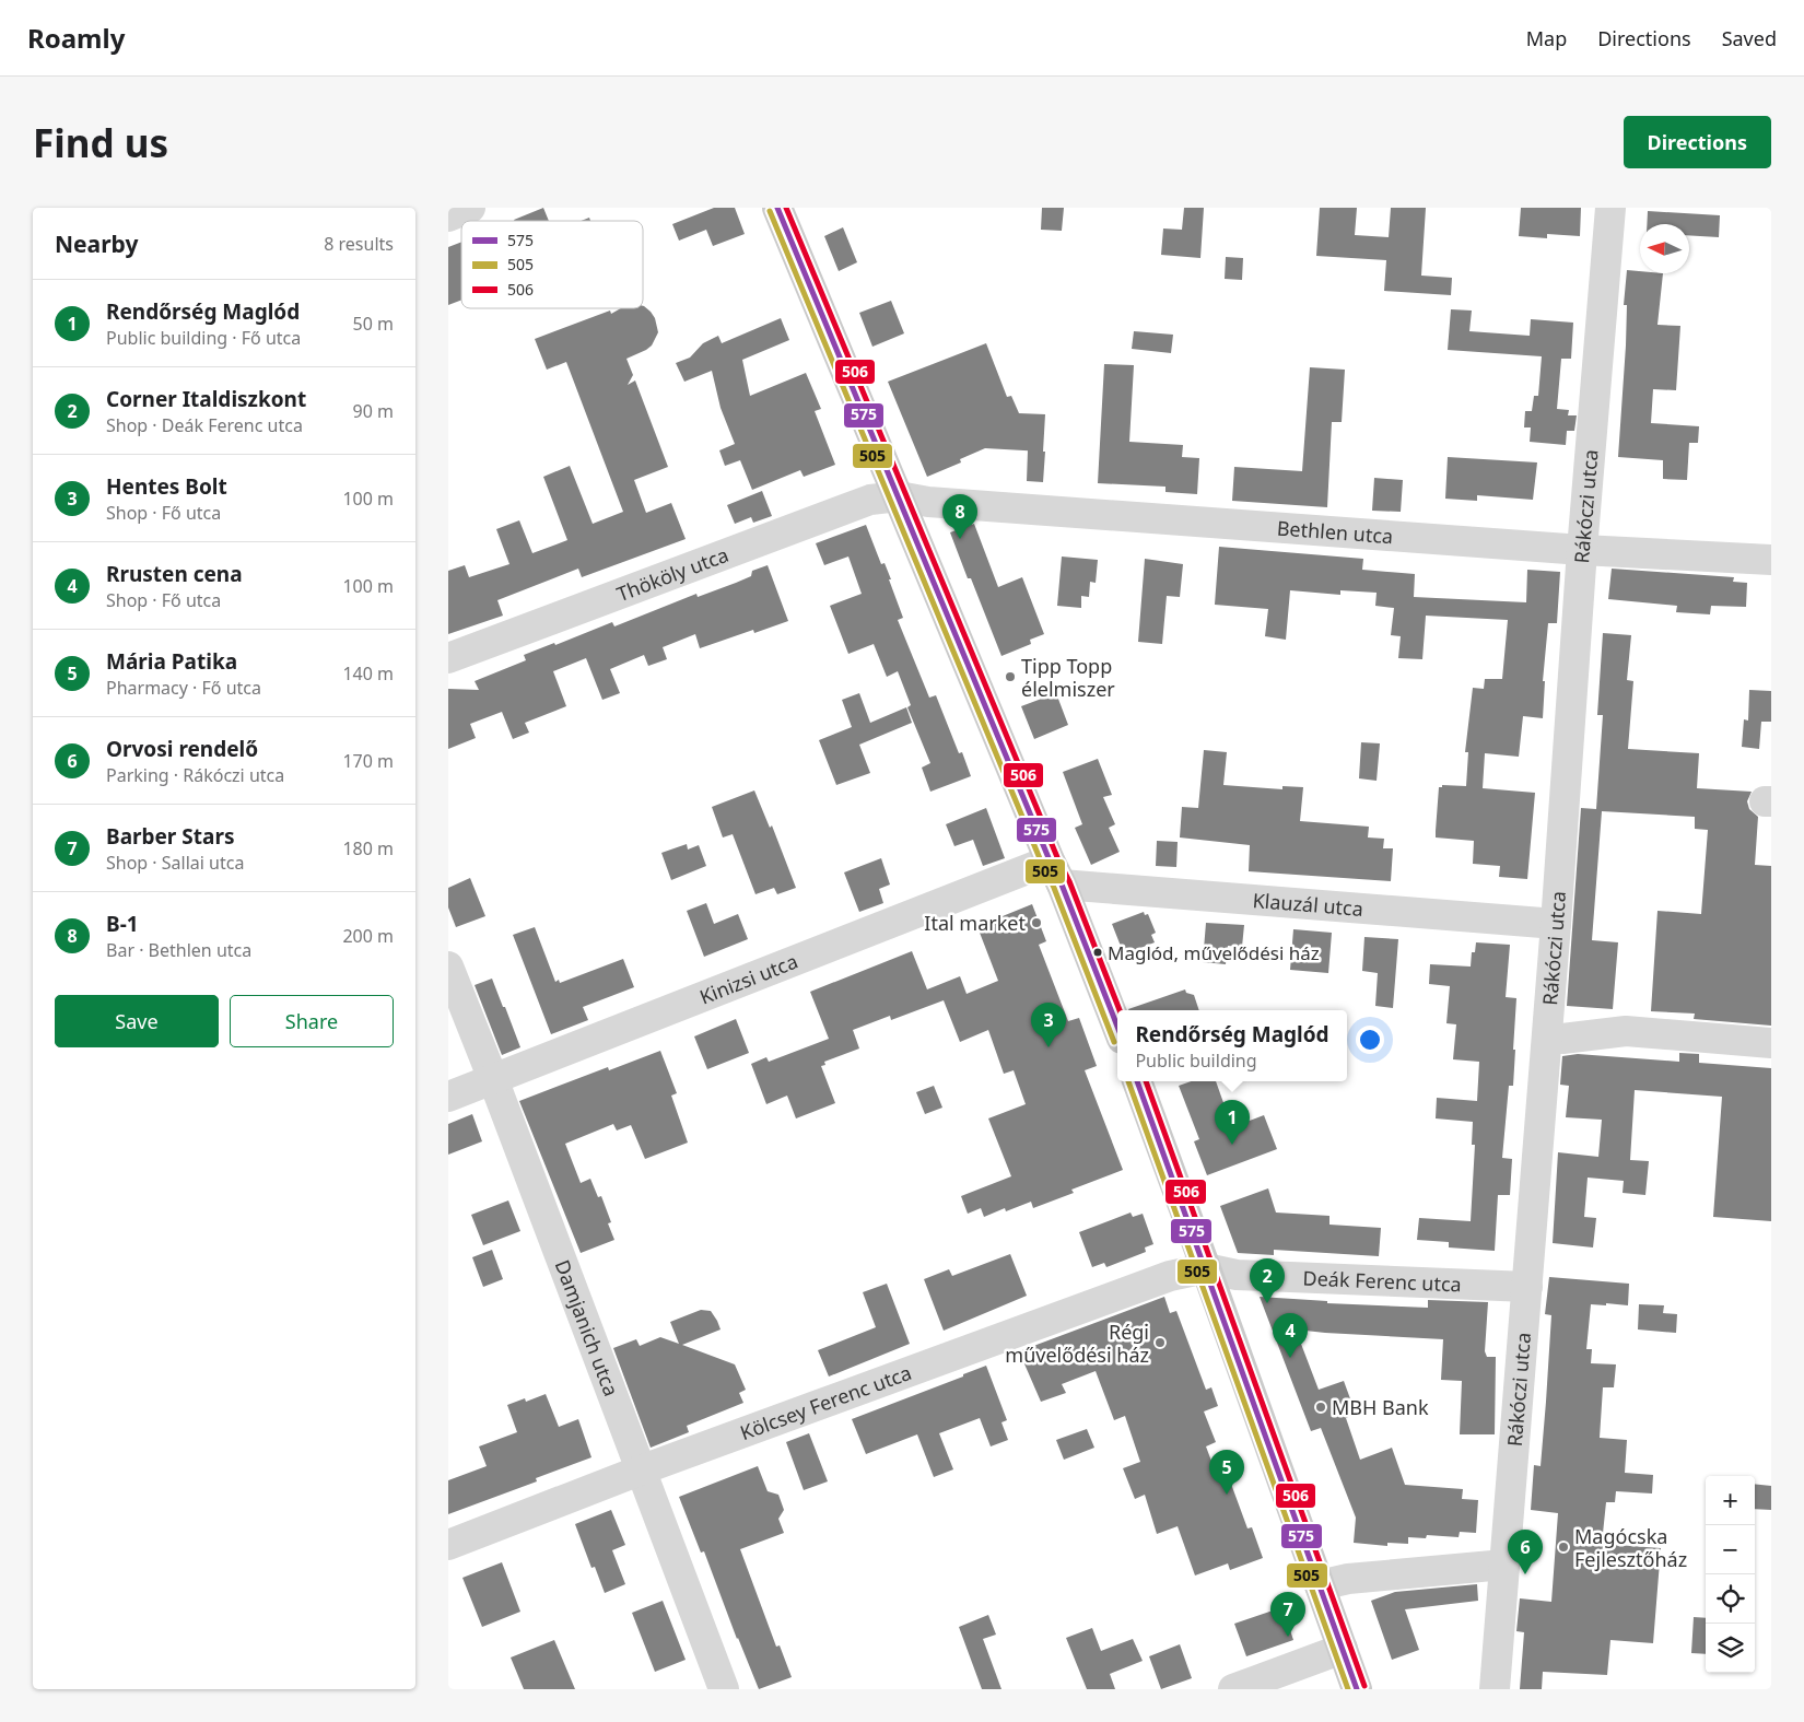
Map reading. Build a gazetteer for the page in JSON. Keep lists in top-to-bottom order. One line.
{"streets":{"street":["Rákóczi utca","Bethlen utca","Thököly utca","Klauzál utca","Kinizsi utca","Deák Ferenc utca","Damjanich utca","Kölcsey Ferenc utca"]},"crossings":[["Rákóczi utca","Bethlen utca"],["Rákóczi utca","Klauzál utca"],["Rákóczi utca","Deák Ferenc utca"],["Bethlen utca","Thököly utca"],["Klauzál utca","Kinizsi utca"],["Kinizsi utca","Damjanich utca"],["Deák Ferenc utca","Kölcsey Ferenc utca"],["Damjanich utca","Kölcsey Ferenc utca"]],"places":["Tipp Topp élelmiszer","Ital market","Maglód, művelődési ház","Régi művelődési ház","MBH Bank","Magócska Fejlesztőház"],"lines":["transit line 575","transit line 506","transit line 505"],"legend":["575","505","506"],"north":"left","page":{"header":"Roamly","nav":["Map","Directions","Saved"],"buttons":["Directions",["Save","Share"]],"title":"Find us","heading":["Nearby","8 results"],"list":[{"mark":"1","name":"Rendőrség Maglód","note":"Public building · Fő utca","value":"50 m"},{"mark":"2","name":"Corner Italdiszkont","note":"Shop · Deák Ferenc utca","value":"90 m"},{"mark":"3","name":"Hentes Bolt","note":"Shop · Fő utca","value":"100 m"},{"mark":"4","name":"Rrusten cena","note":"Shop · Fő utca","value":"100 m"},{"mark":"5","name":"Mária Patika","note":"Pharmacy · Fő utca","value":"140 m"},{"mark":"6","name":"Orvosi rendelő","note":"Parking · Rákóczi utca","value":"170 m"},{"mark":"7","name":"Barber Stars","note":"Shop · Sallai utca","value":"180 m"},{"mark":"8","name":"B-1","note":"Bar · Bethlen utca","value":"200 m"}],"pins":["8","3","1","2","4","5","6","7"],"popup":["Rendőrség Maglód","Public building"],"map_buttons":["+","−"]}}
